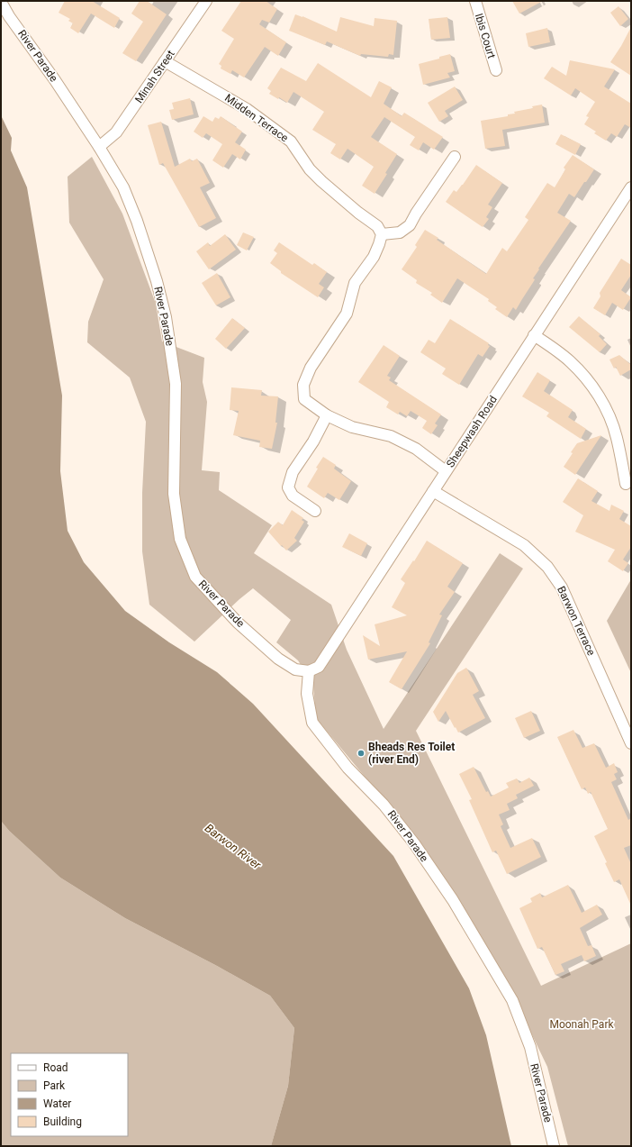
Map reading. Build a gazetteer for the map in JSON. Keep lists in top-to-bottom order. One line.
{"streets":{"street":["Ibis Court","River Parade","Minah Street","Midden Terrace","Sheepwash Road","Barwon Terrace"]},"crossings":[["River Parade","Minah Street"],["River Parade","Sheepwash Road"],["Minah Street","Midden Terrace"],["Sheepwash Road","Barwon Terrace"]],"water":["Barwon River"],"parks":["Moonah Park"],"places":["Bheads Res Toilet (river End)"],"legend":["Road","Park","Water","Building"]}
